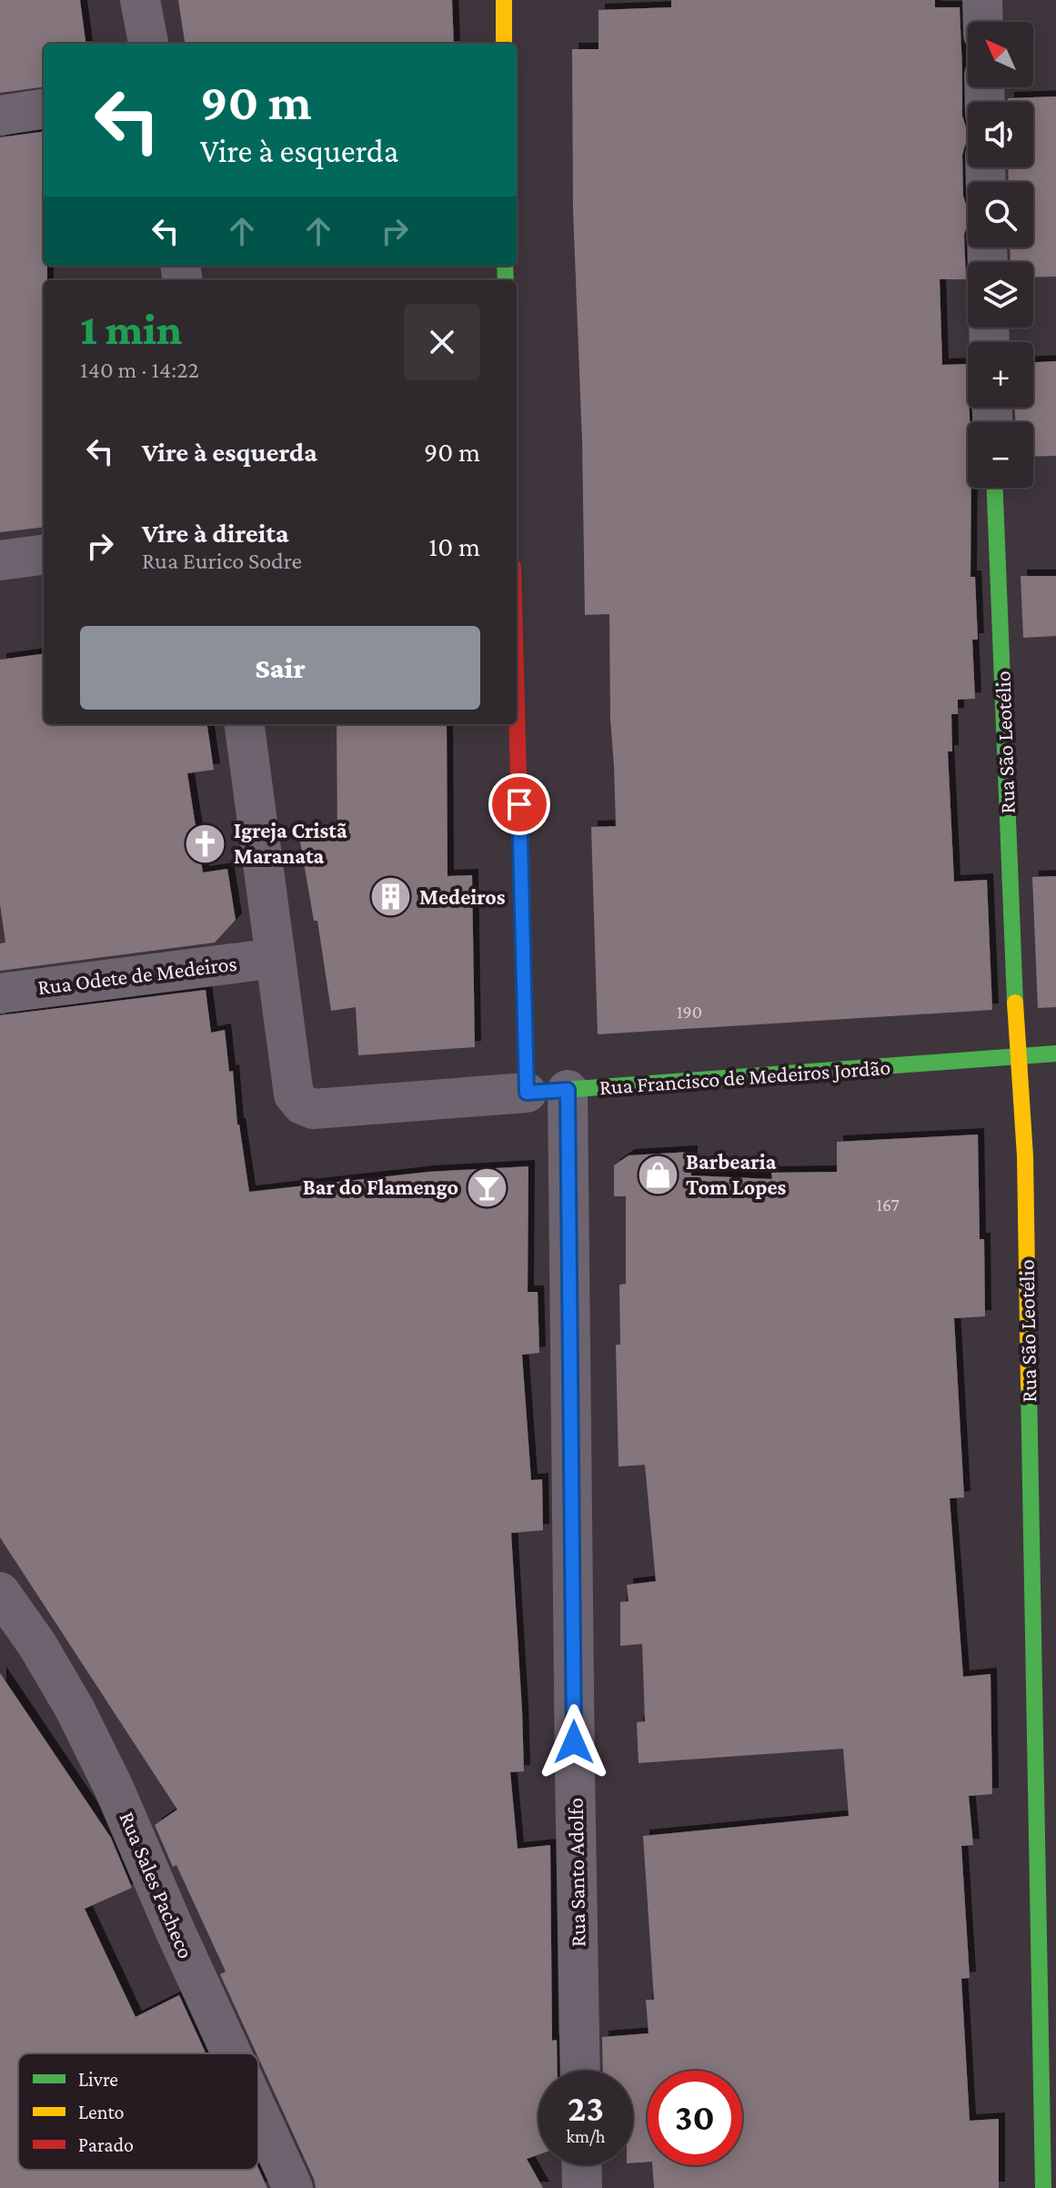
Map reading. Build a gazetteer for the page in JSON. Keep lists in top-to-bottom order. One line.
{"streets":{"street":["Rua São Leotélio","Rua Odete de Medeiros","Rua Francisco de Medeiros Jordão","Rua Santo Adolfo","Rua Sales Pacheco"]},"crossings":[["Rua São Leotélio","Rua Francisco de Medeiros Jordão"],["Rua Odete de Medeiros","Rua Francisco de Medeiros Jordão"],["Rua Francisco de Medeiros Jordão","Rua Santo Adolfo"]],"places":{"church":["Igreja Cristã Maranata"],"building":["Medeiros"],"shop":["Barbearia Tom Lopes"],"bar":["Bar do Flamengo"]},"house_numbers":["190","167"],"legend":["Livre","Lento","Parado"],"north":"top left","page":{"map_buttons":["+","−"],"turn":["90 m","Vire à esquerda"],"heading":["1 min","140 m · 14:22"],"list":[{"name":"Vire à esquerda","value":"90 m"},{"name":"Vire à direita","note":"Rua Eurico Sodre","value":"10 m"}],"buttons":"Sair","speed":"23 km/h","limit":"30"}}
